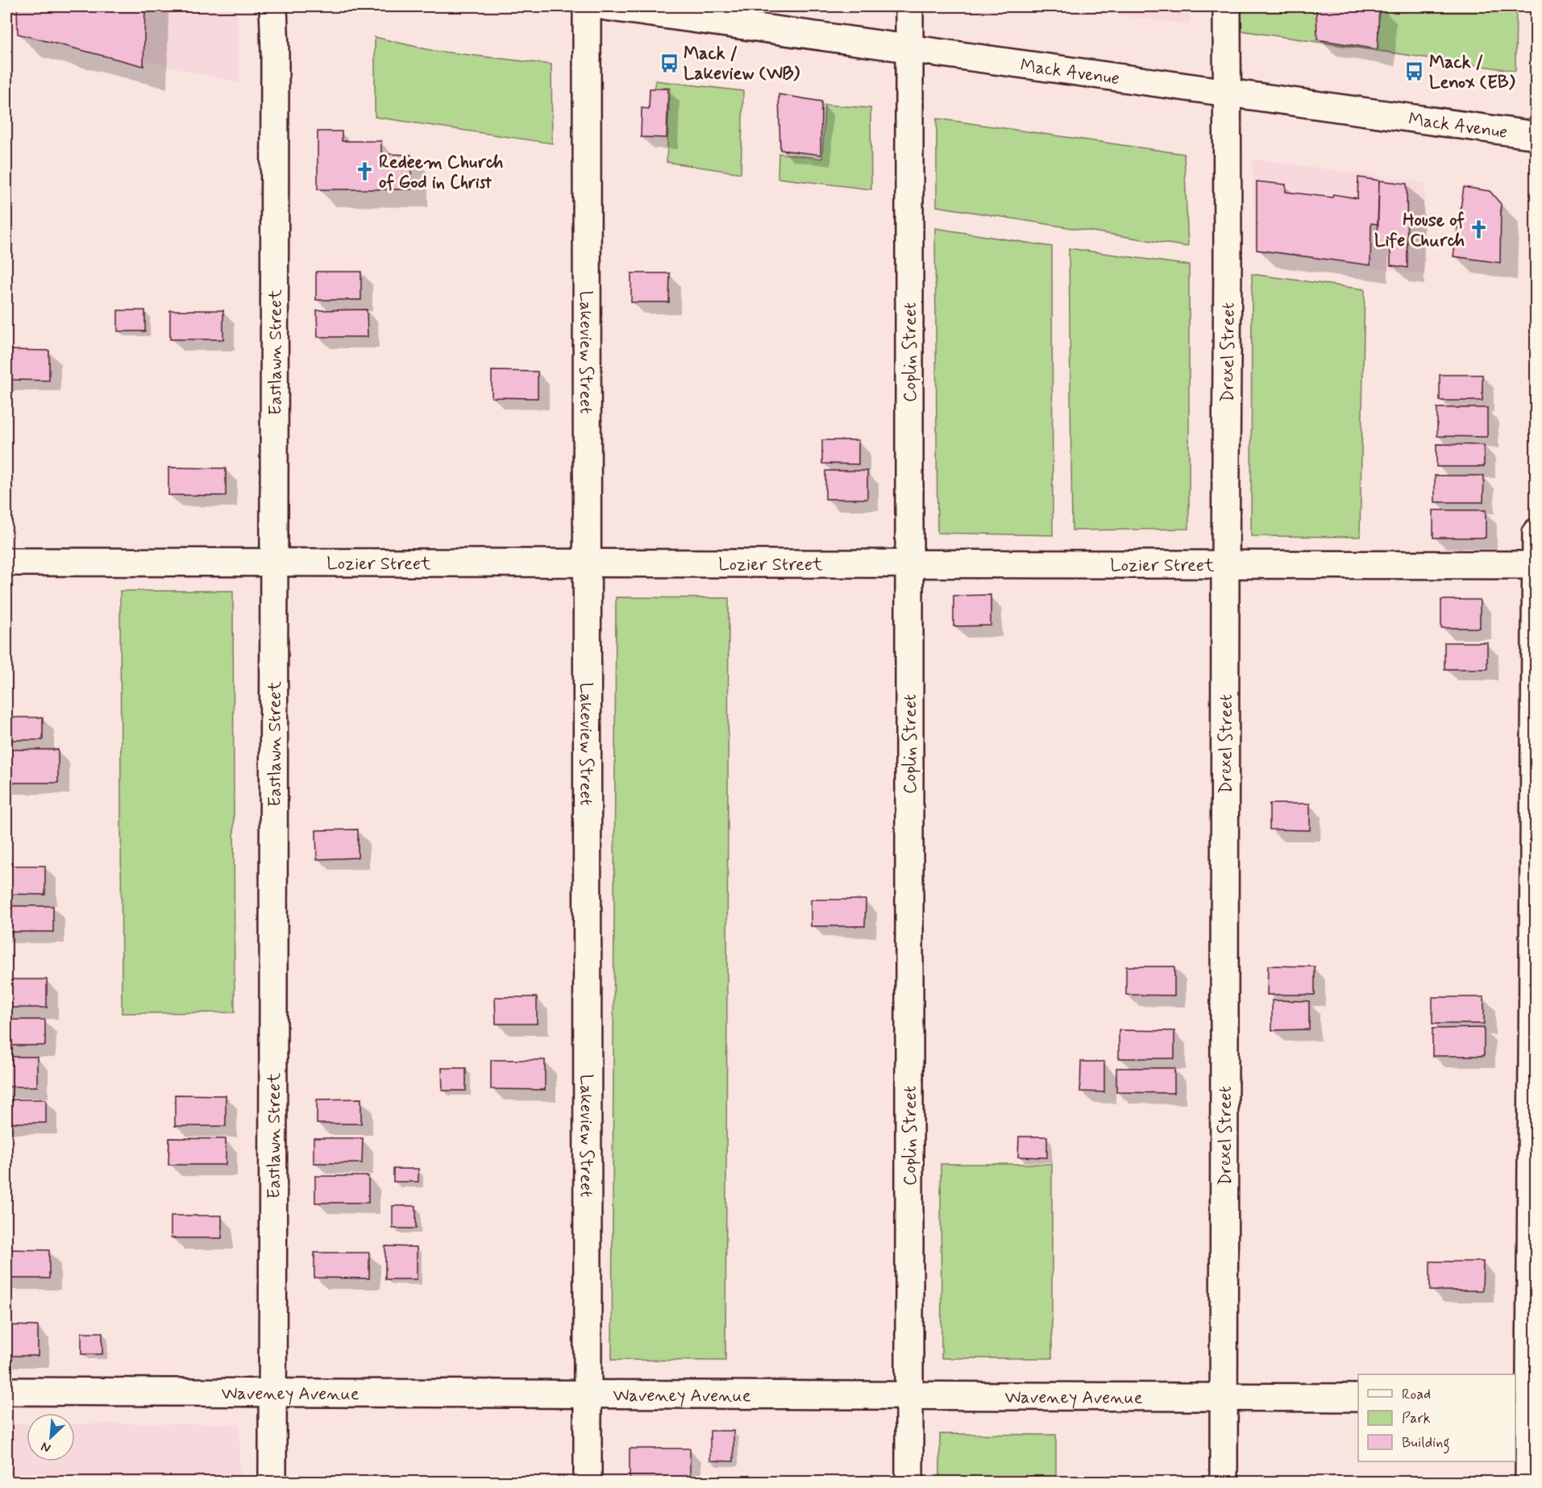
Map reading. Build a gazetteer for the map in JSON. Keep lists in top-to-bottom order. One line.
{"streets":{"street":["Mack Avenue","Eastlawn Street","Lakeview Street","Coplin Street","Drexel Street","Lozier Street","Waveney Avenue"]},"crossings":[["Mack Avenue","Coplin Street"],["Mack Avenue","Drexel Street"],["Eastlawn Street","Lozier Street"],["Eastlawn Street","Waveney Avenue"],["Lakeview Street","Lozier Street"],["Lakeview Street","Waveney Avenue"],["Coplin Street","Lozier Street"],["Coplin Street","Waveney Avenue"],["Drexel Street","Lozier Street"],["Drexel Street","Waveney Avenue"]],"places":{"bus stop":["Mack / Lakeview (WB)","Mack / Lenox (EB)"],"church":["Redeem Church of God in Christ","House of Life Church"]},"legend":["Road","Park","Building"],"north":"bottom left"}
